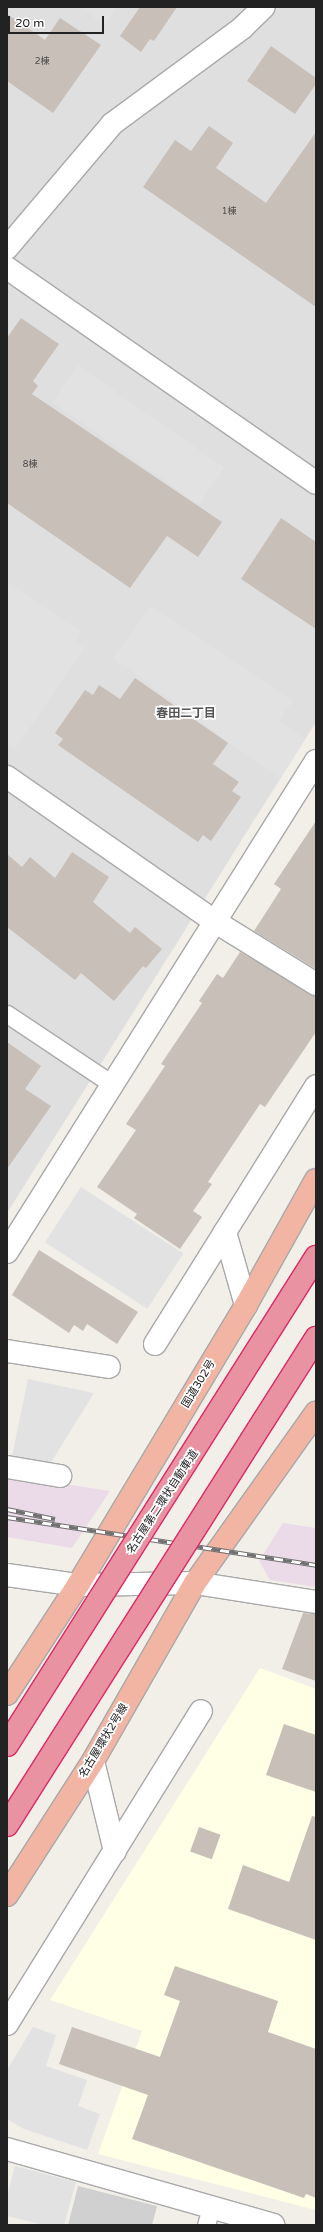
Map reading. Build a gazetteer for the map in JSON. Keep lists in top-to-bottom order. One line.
{"streets":{"highway":["国道302号","名古屋第二環状自動車道","名古屋環状2号線"]},"districts":["春田二丁目"],"house_numbers":["2棟","1棟","8棟"],"scale_bar":"20 m"}
